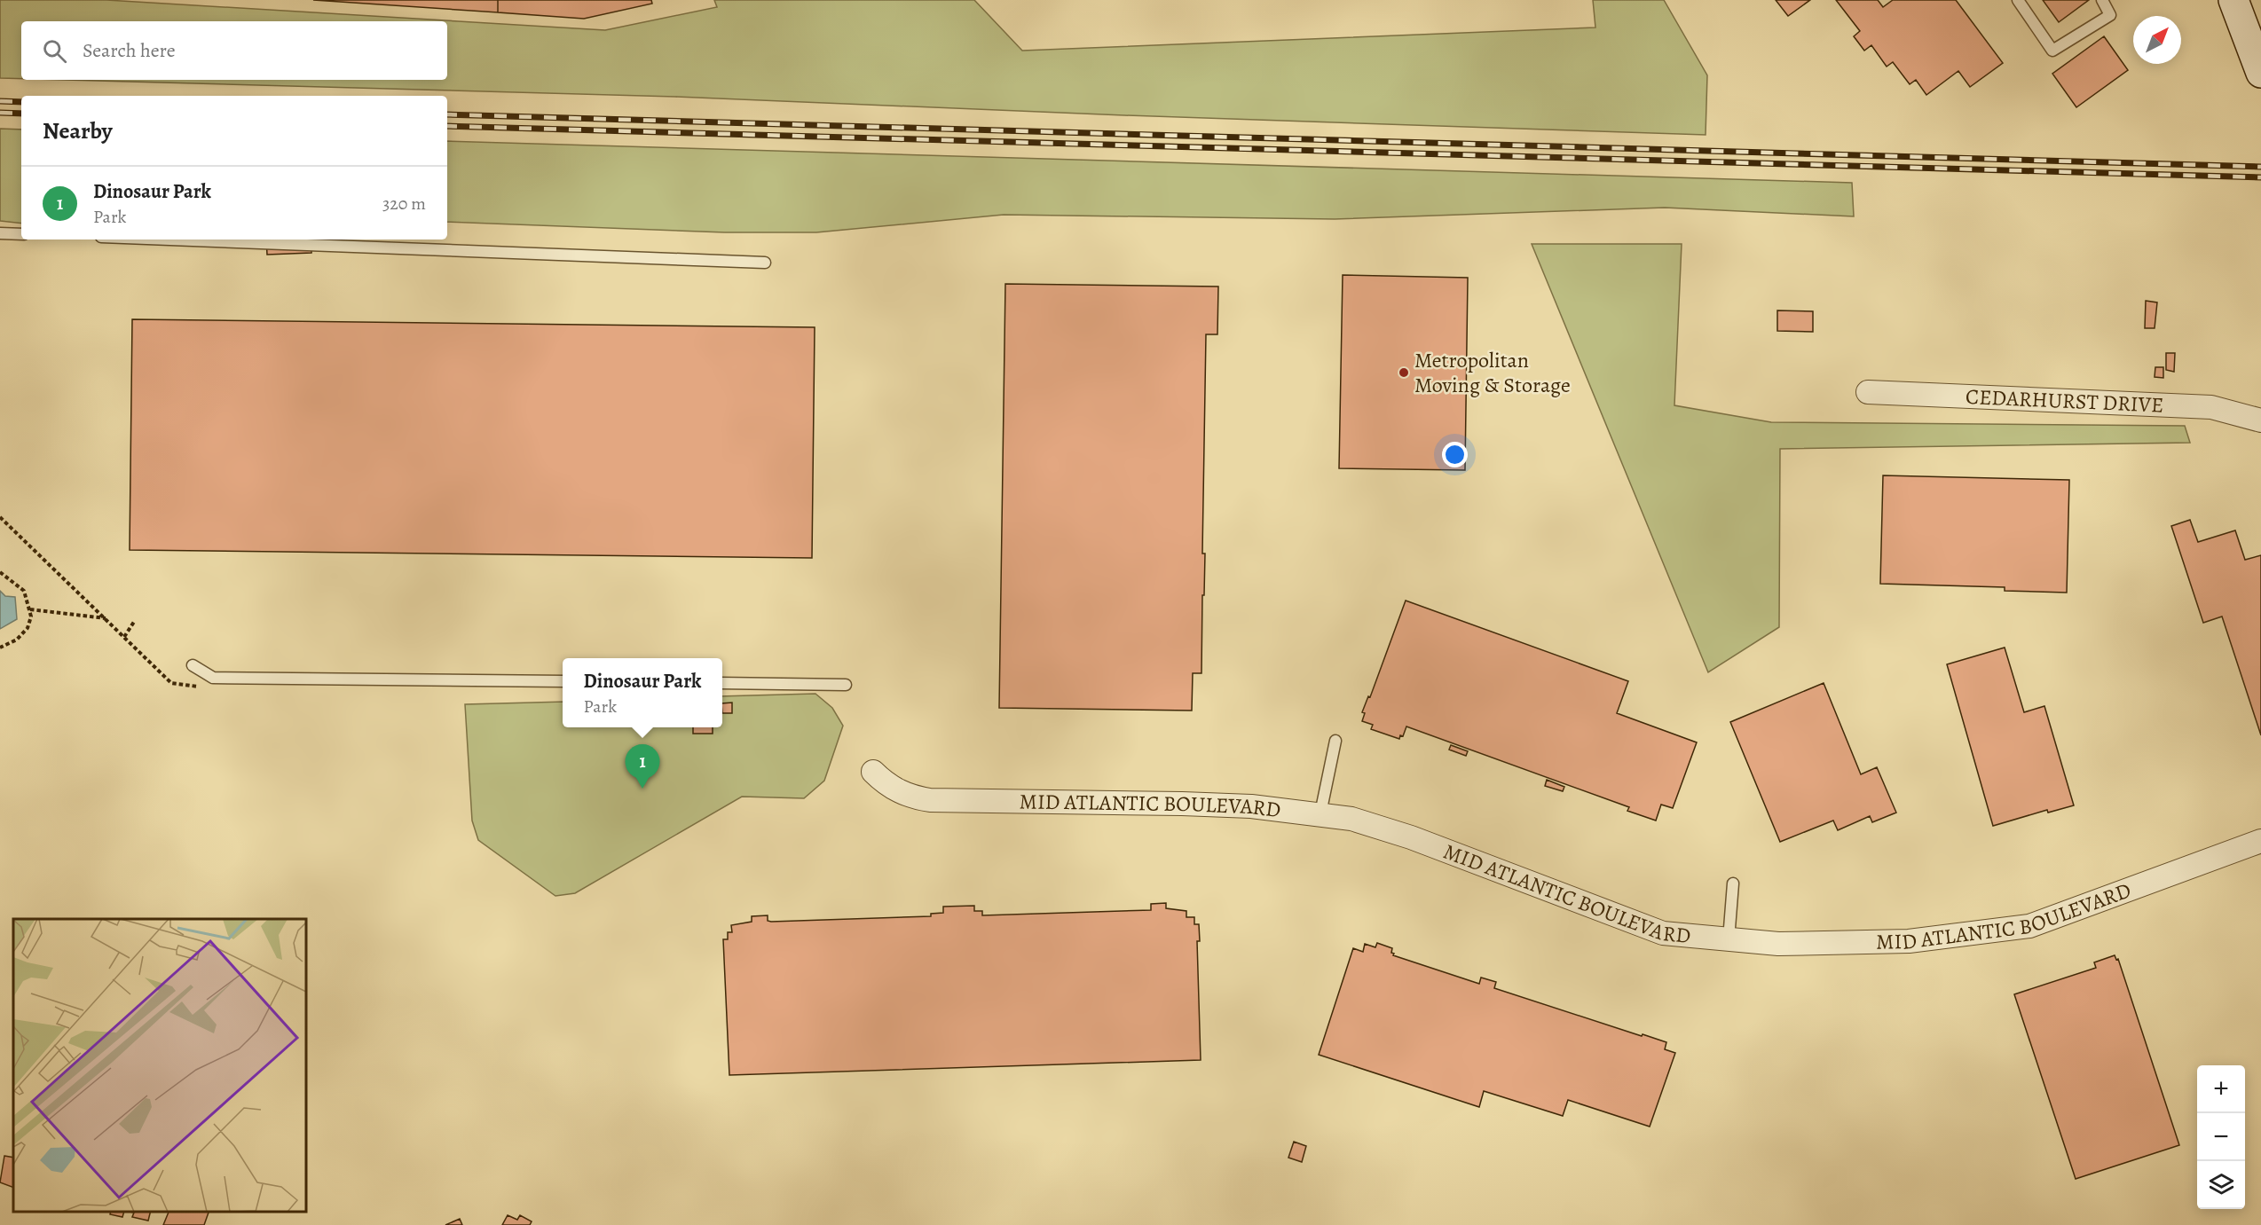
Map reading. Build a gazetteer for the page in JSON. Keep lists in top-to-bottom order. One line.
{"streets":{"street":["CEDARHURST DRIVE","MID ATLANTIC BOULEVARD"]},"places":["Metropolitan Moving & Storage"],"north":"top right","page":{"search":"Search here","heading":"Nearby","list":[{"mark":"1","name":"Dinosaur Park","note":"Park","value":"320 m"}],"popup":["Dinosaur Park","Park"],"pins":"1","map_buttons":["+","−"]}}
